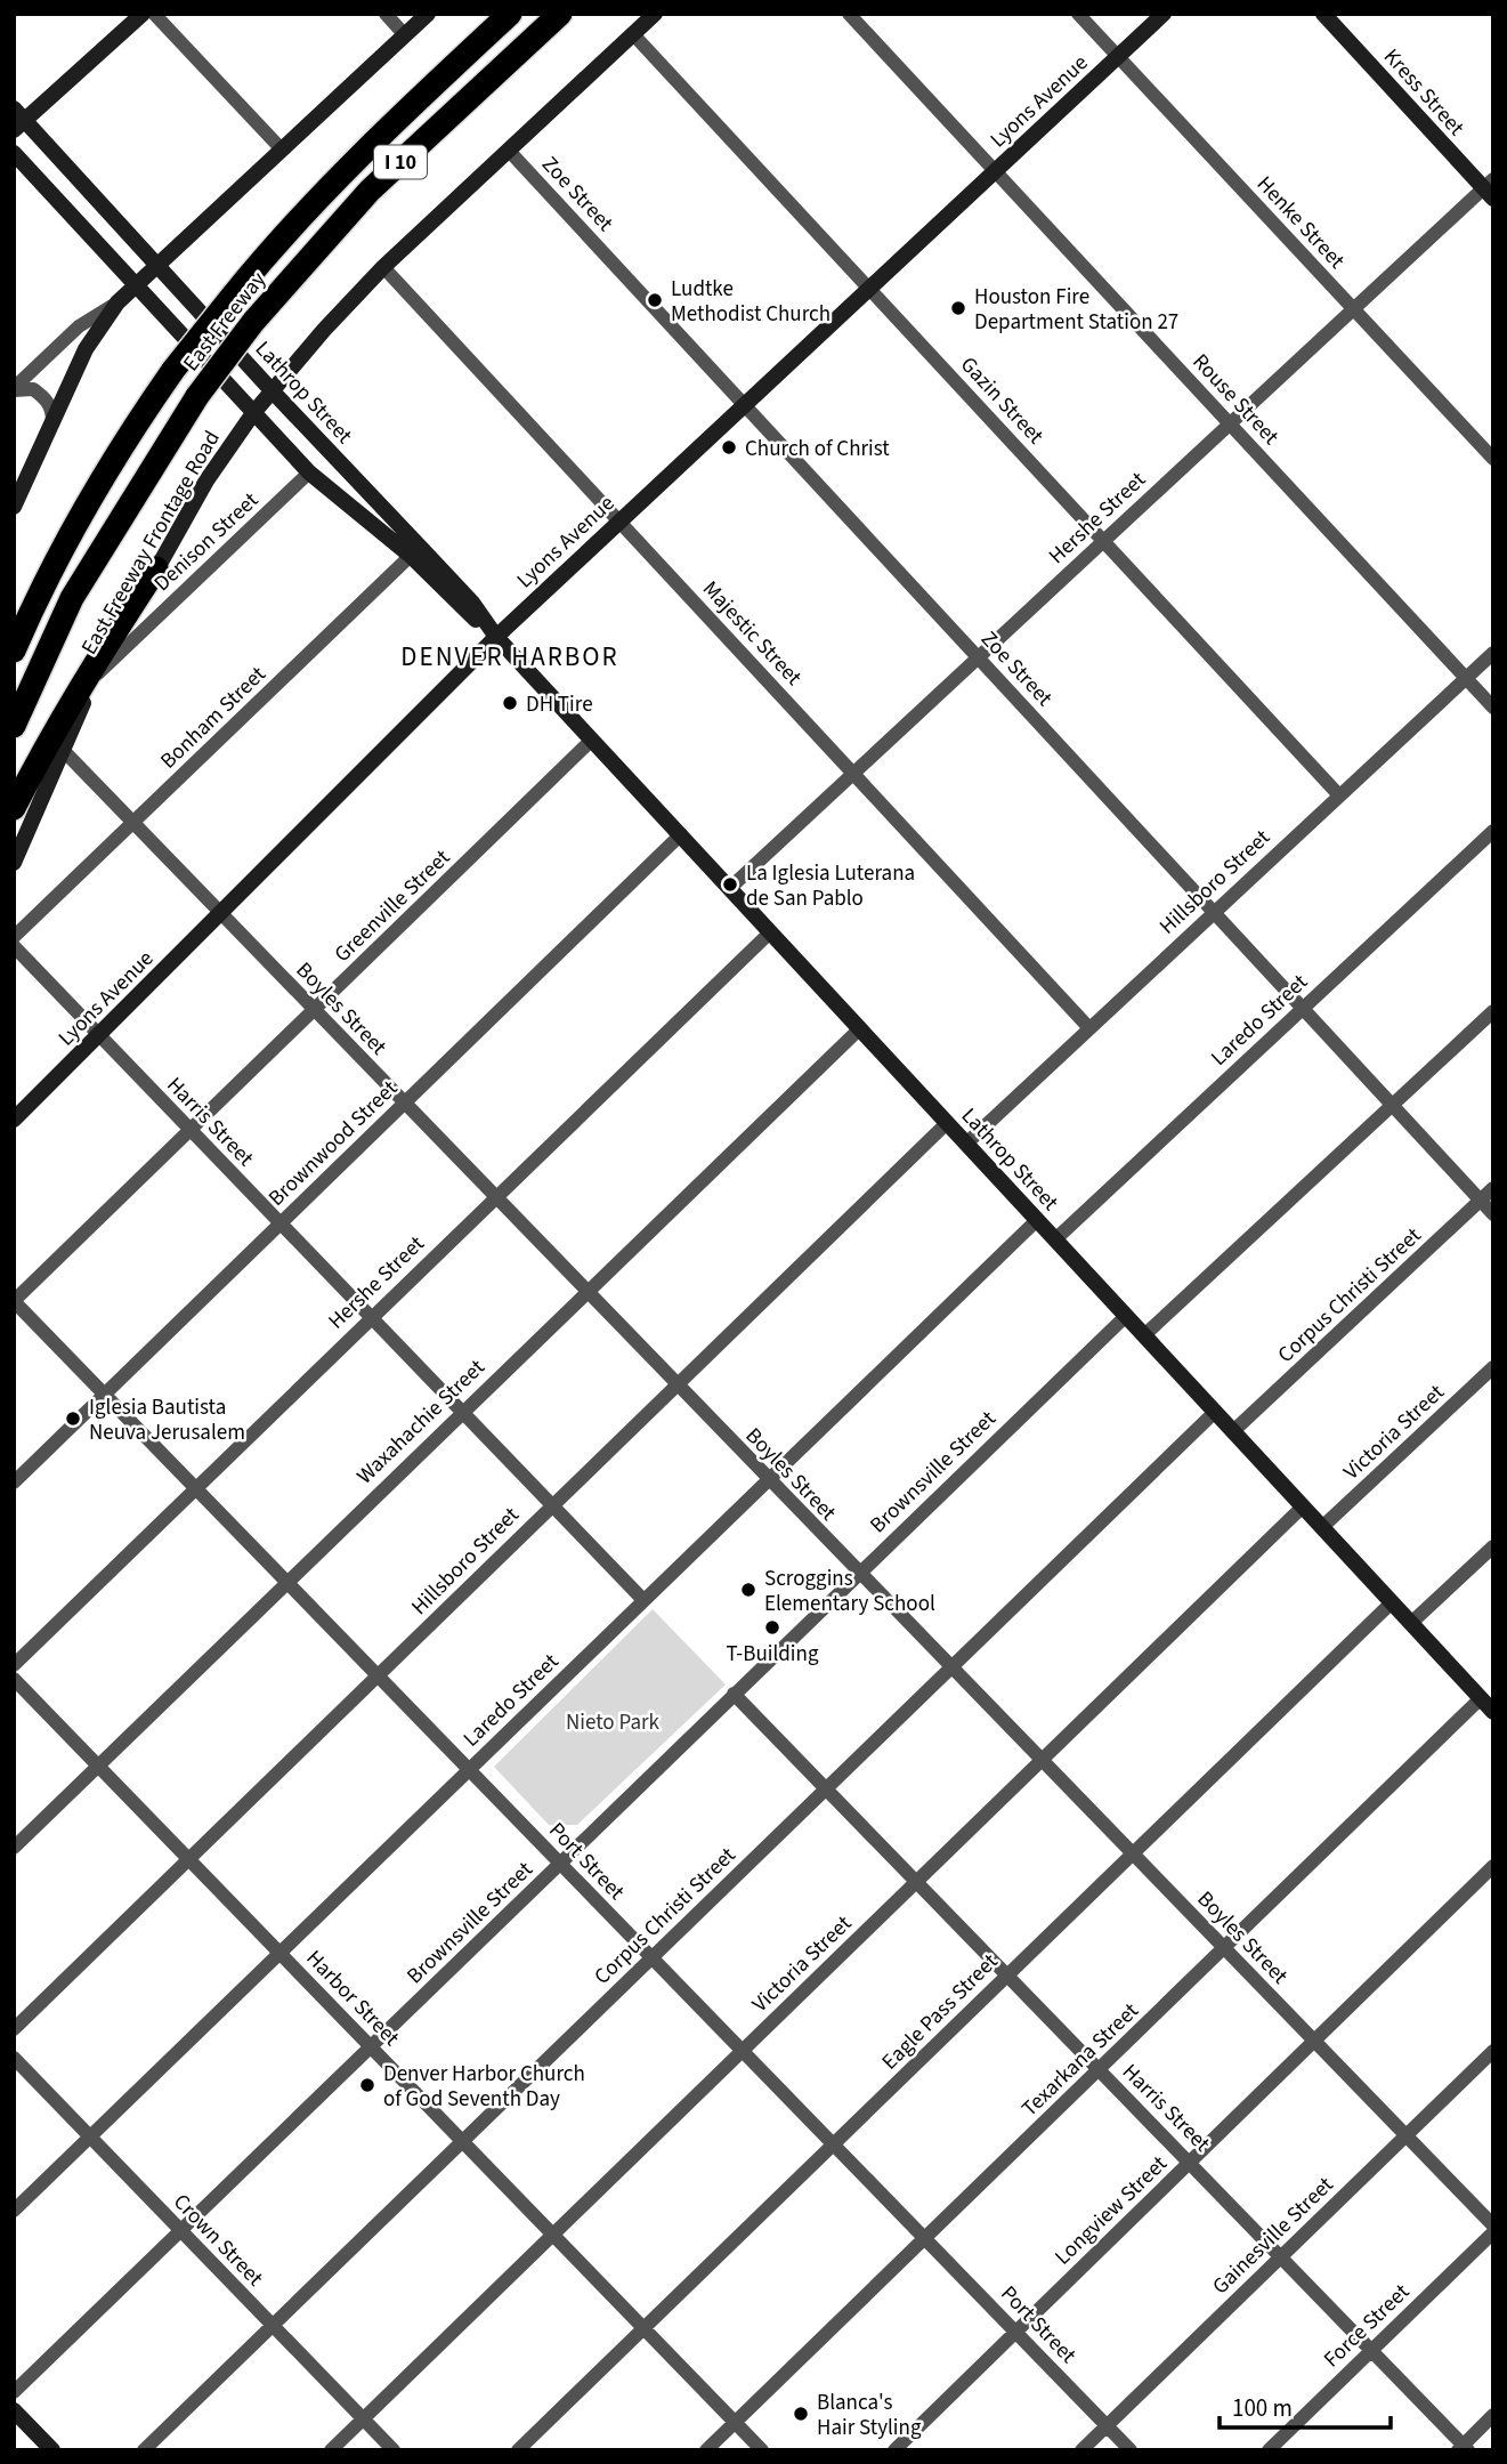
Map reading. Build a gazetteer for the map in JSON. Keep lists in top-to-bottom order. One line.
{"streets":{"highway":["I 10","East Freeway"],"street":["Kress Street","Lyons Avenue","Zoe Street","Henke Street","Lathrop Street","Rouse Street","Gazin Street","Hershe Street","Denison Street","East Freeway Frontage Road","Majestic Street","Bonham Street","Hillsboro Street","Greenville Street","Boyles Street","Laredo Street","Harris Street","Brownwood Street","Corpus Christi Street","Waxahachie Street","Victoria Street","Brownsville Street","Port Street","Harbor Street","Eagle Pass Street","Texarkana Street","Longview Street","Gainesville Street","Crown Street","Force Street"]},"crossings":[["Kress Street","Hershe Street"],["Lyons Avenue","Zoe Street"],["Lyons Avenue","Henke Street"],["Lyons Avenue","Lathrop Street"],["Lyons Avenue","Rouse Street"],["Lyons Avenue","Gazin Street"],["Lyons Avenue","Majestic Street"],["Lyons Avenue","Boyles Street"],["Lyons Avenue","Harris Street"],["Zoe Street","Hershe Street"],["Zoe Street","East Freeway Frontage Road"],["Zoe Street","Hillsboro Street"],["Zoe Street","Laredo Street"],["Zoe Street","Corpus Christi Street"],["Henke Street","Hershe Street"],["Lathrop Street","Hershe Street"],["Lathrop Street","Denison Street"],["Lathrop Street","East Freeway Frontage Road"],["Lathrop Street","Bonham Street"],["Lathrop Street","Hillsboro Street"],["Lathrop Street","Greenville Street"],["Lathrop Street","Laredo Street"],["Lathrop Street","Brownwood Street"],["Lathrop Street","Corpus Christi Street"],["Lathrop Street","Waxahachie Street"],["Lathrop Street","Victoria Street"],["Lathrop Street","Brownsville Street"],["Lathrop Street","Eagle Pass Street"],["Lathrop Street","Texarkana Street"],["Rouse Street","Hershe Street"],["Rouse Street","Hillsboro Street"],["Gazin Street","Hershe Street"],["Gazin Street","East Freeway Frontage Road"],["Gazin Street","Hillsboro Street"],["Hershe Street","Majestic Street"],["Hershe Street","Boyles Street"],["Hershe Street","Harris Street"],["Hershe Street","Port Street"],["Denison Street","East Freeway Frontage Road"],["East Freeway Frontage Road","Majestic Street"],["East Freeway Frontage Road","Boyles Street"],["Majestic Street","Hillsboro Street"],["Bonham Street","Boyles Street"],["Hillsboro Street","Boyles Street"],["Hillsboro Street","Harris Street"],["Hillsboro Street","Port Street"],["Hillsboro Street","Harbor Street"],["Greenville Street","Boyles Street"],["Greenville Street","Harris Street"],["Greenville Street","Port Street"],["Boyles Street","Laredo Street"],["Boyles Street","Brownwood Street"],["Boyles Street","Corpus Christi Street"],["Boyles Street","Waxahachie Street"],["Boyles Street","Victoria Street"],["Boyles Street","Brownsville Street"],["Boyles Street","Eagle Pass Street"],["Boyles Street","Texarkana Street"],["Boyles Street","Longview Street"],["Boyles Street","Gainesville Street"],["Laredo Street","Harris Street"],["Laredo Street","Port Street"],["Laredo Street","Harbor Street"],["Laredo Street","Crown Street"],["Harris Street","Brownwood Street"],["Harris Street","Corpus Christi Street"],["Harris Street","Waxahachie Street"],["Harris Street","Victoria Street"],["Harris Street","Brownsville Street"],["Harris Street","Eagle Pass Street"],["Harris Street","Texarkana Street"],["Harris Street","Longview Street"],["Harris Street","Gainesville Street"],["Harris Street","Force Street"],["Brownwood Street","Port Street"],["Corpus Christi Street","Port Street"],["Corpus Christi Street","Harbor Street"],["Corpus Christi Street","Crown Street"],["Waxahachie Street","Port Street"],["Waxahachie Street","Harbor Street"],["Victoria Street","Port Street"],["Victoria Street","Harbor Street"],["Victoria Street","Crown Street"],["Brownsville Street","Port Street"],["Brownsville Street","Harbor Street"],["Brownsville Street","Crown Street"],["Port Street","Eagle Pass Street"],["Port Street","Texarkana Street"],["Port Street","Longview Street"],["Port Street","Gainesville Street"],["Harbor Street","Eagle Pass Street"],["Harbor Street","Texarkana Street"]],"districts":["DENVER HARBOR"],"parks":["Nieto Park"],"places":["Ludtke Methodist Church","Houston Fire Department Station 27","Church of Christ","DH Tire","La Iglesia Luterana de San Pablo","Iglesia Bautista Neuva Jerusalem","Scroggins Elementary School","T-Building","Denver Harbor Church of God Seventh Day","Blanca's Hair Styling"],"scale_bar":"100 m"}
